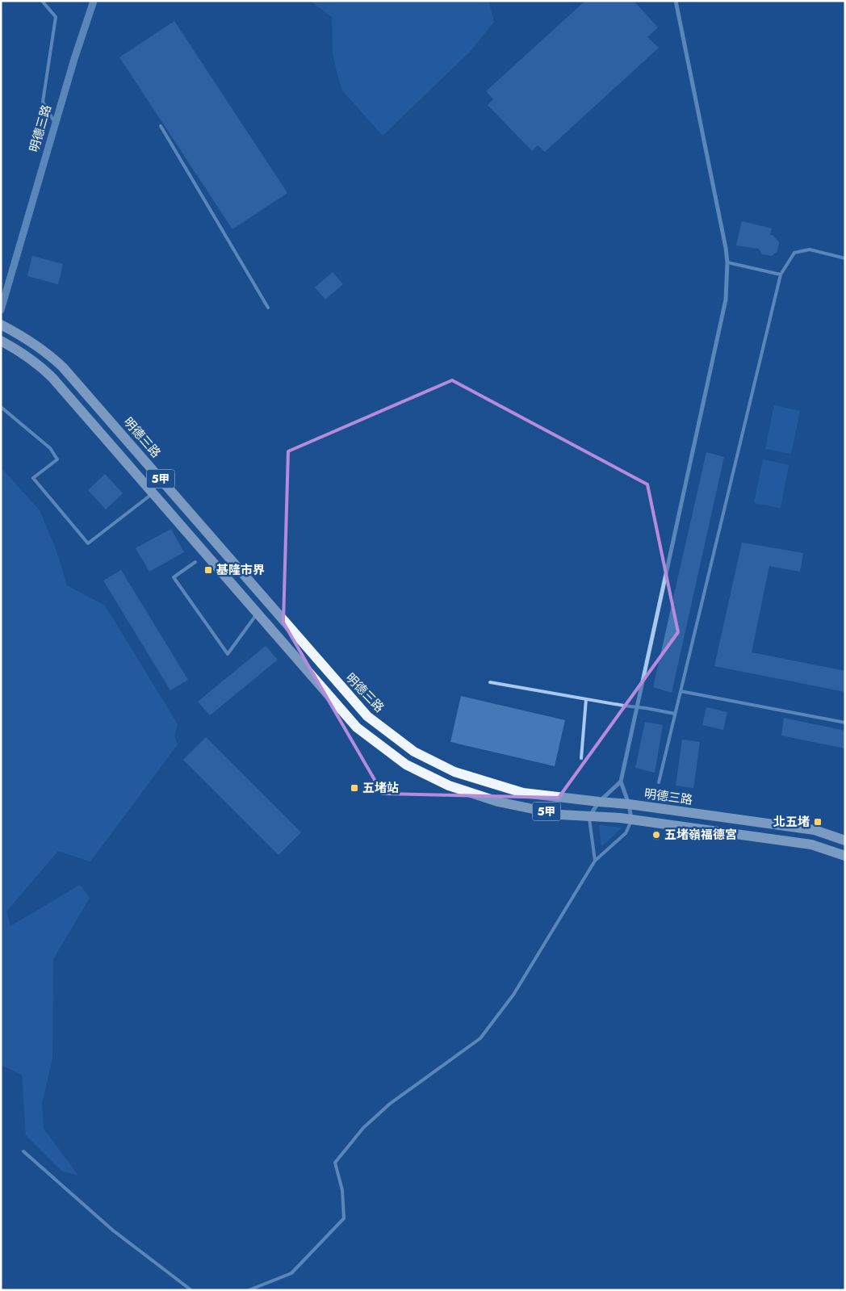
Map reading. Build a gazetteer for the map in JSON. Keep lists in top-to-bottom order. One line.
{"streets":{"main road":["明德三路","5甲"]},"places":{"transit":["基隆市界","五堵站","北五堵"],"other":["五堵嶺福德宮"]}}
